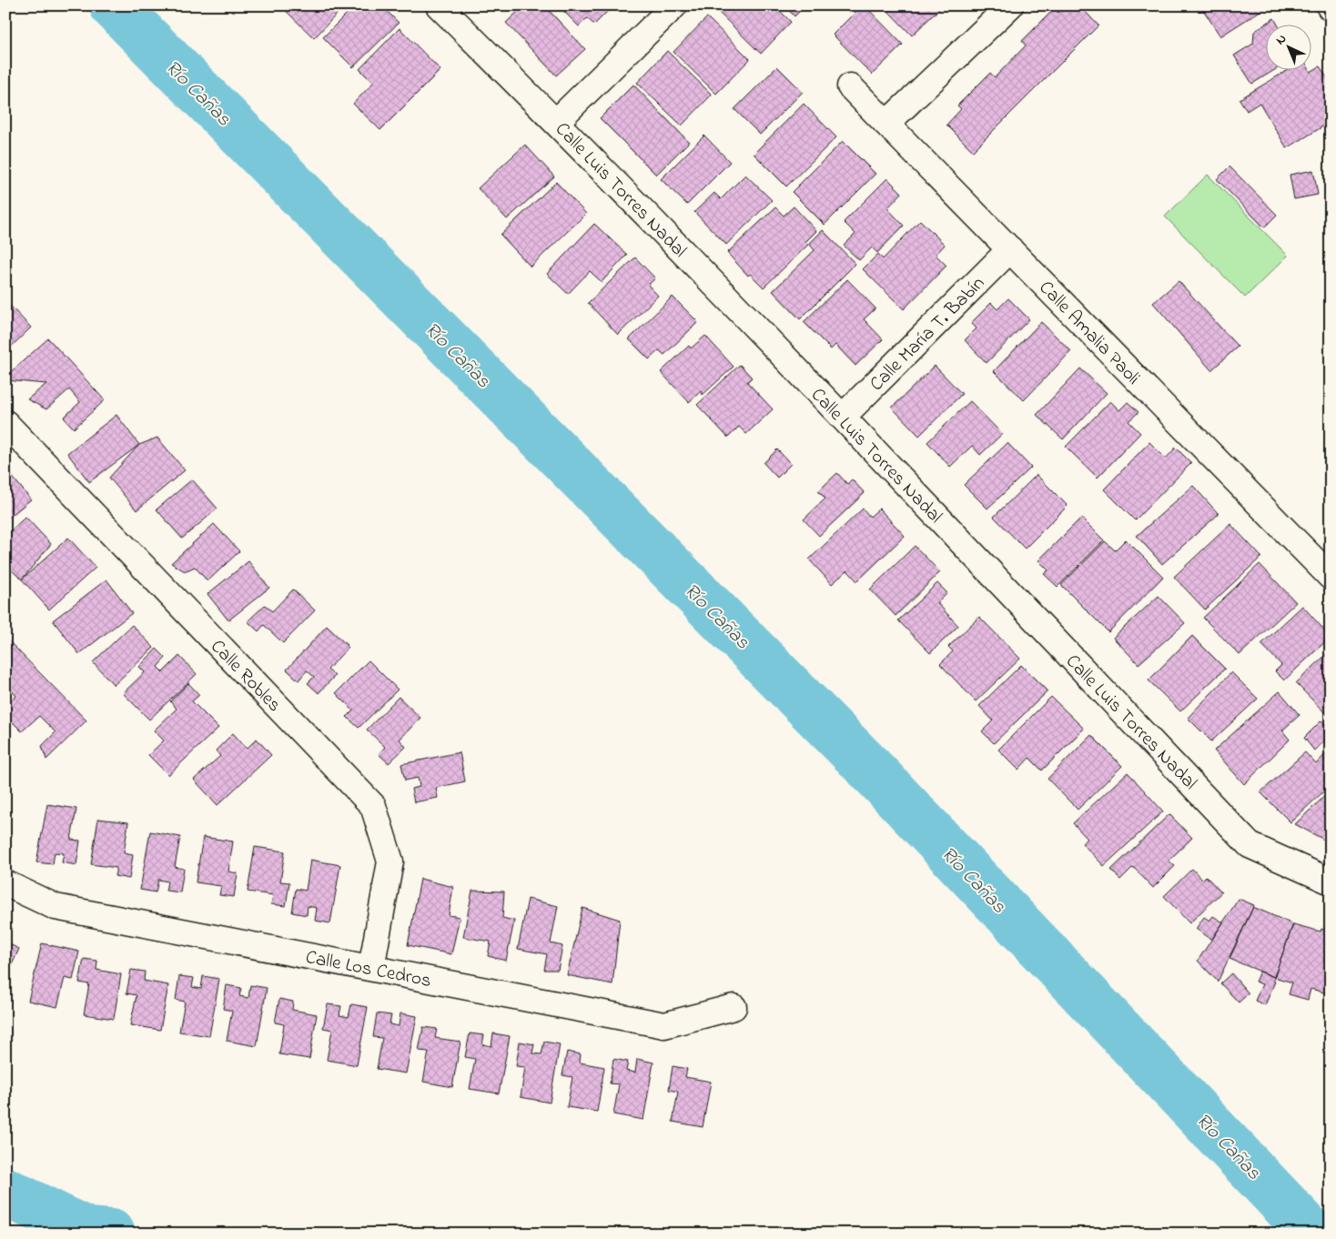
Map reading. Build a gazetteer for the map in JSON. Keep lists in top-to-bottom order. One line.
{"streets":{"street":["Calle Luis Torres Nadal","Calle Amalia Paoli","Calle María T. Babín","Calle Robles","Calle Los Cedros"]},"crossings":[["Calle Luis Torres Nadal","Calle María T. Babín"],["Calle Amalia Paoli","Calle María T. Babín"],["Calle Robles","Calle Los Cedros"]],"water":["Río Cañas"],"north":"top left"}
